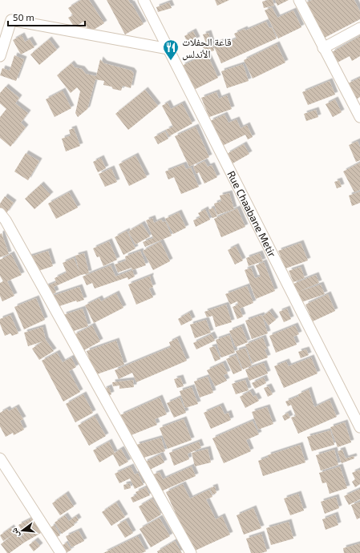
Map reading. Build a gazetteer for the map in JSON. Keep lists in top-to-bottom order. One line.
{"streets":{"street":["Rue Chaabane Metir"]},"places":{"restaurant":["قاعة الحفلات الأندلس"]},"scale_bar":"50 m","north":"left"}
